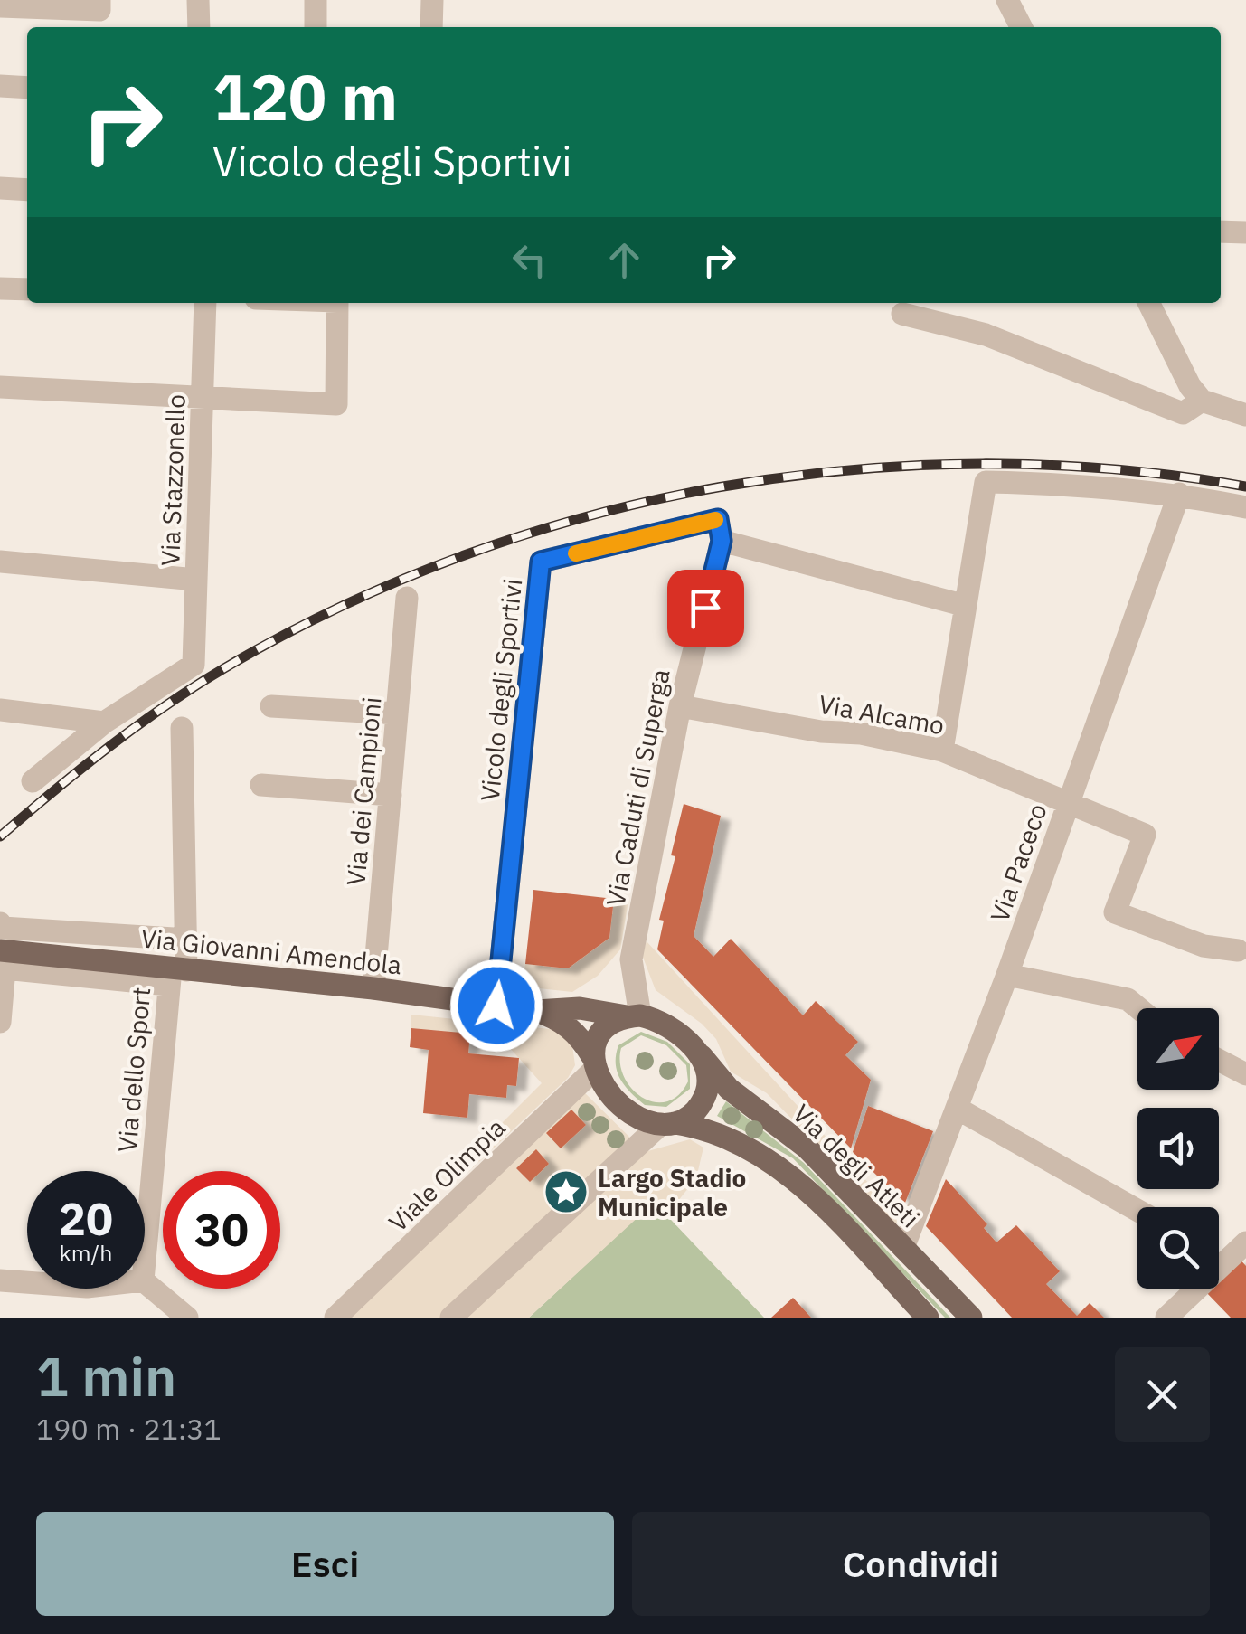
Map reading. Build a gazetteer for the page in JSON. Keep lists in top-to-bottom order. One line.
{"streets":{"main road":["Via Giovanni Amendola","Via degli Atleti"],"street":["Via Stazzonello","Vicolo degli Sportivi","Via Alcamo","Via Caduti di Superga","Via dei Campioni","Via Paceco","Via dello Sport","Viale Olimpia"]},"crossings":[["Vicolo degli Sportivi","Via Caduti di Superga"],["Vicolo degli Sportivi","Via Giovanni Amendola"],["Via Alcamo","Via Caduti di Superga"],["Via Alcamo","Via Paceco"],["Via Caduti di Superga","Via degli Atleti"],["Via Caduti di Superga","Viale Olimpia"],["Via dei Campioni","Via Giovanni Amendola"],["Via Paceco","Via degli Atleti"],["Via Giovanni Amendola","Via dello Sport"],["Via degli Atleti","Viale Olimpia"]],"places":{"place":["Largo Stadio Municipale"]},"north":"top right","page":{"turn":["120 m","Vicolo degli Sportivi"],"speed":"20 km/h","limit":"30","heading":["1 min","190 m · 21:31"],"buttons":["Esci","Condividi"]}}
